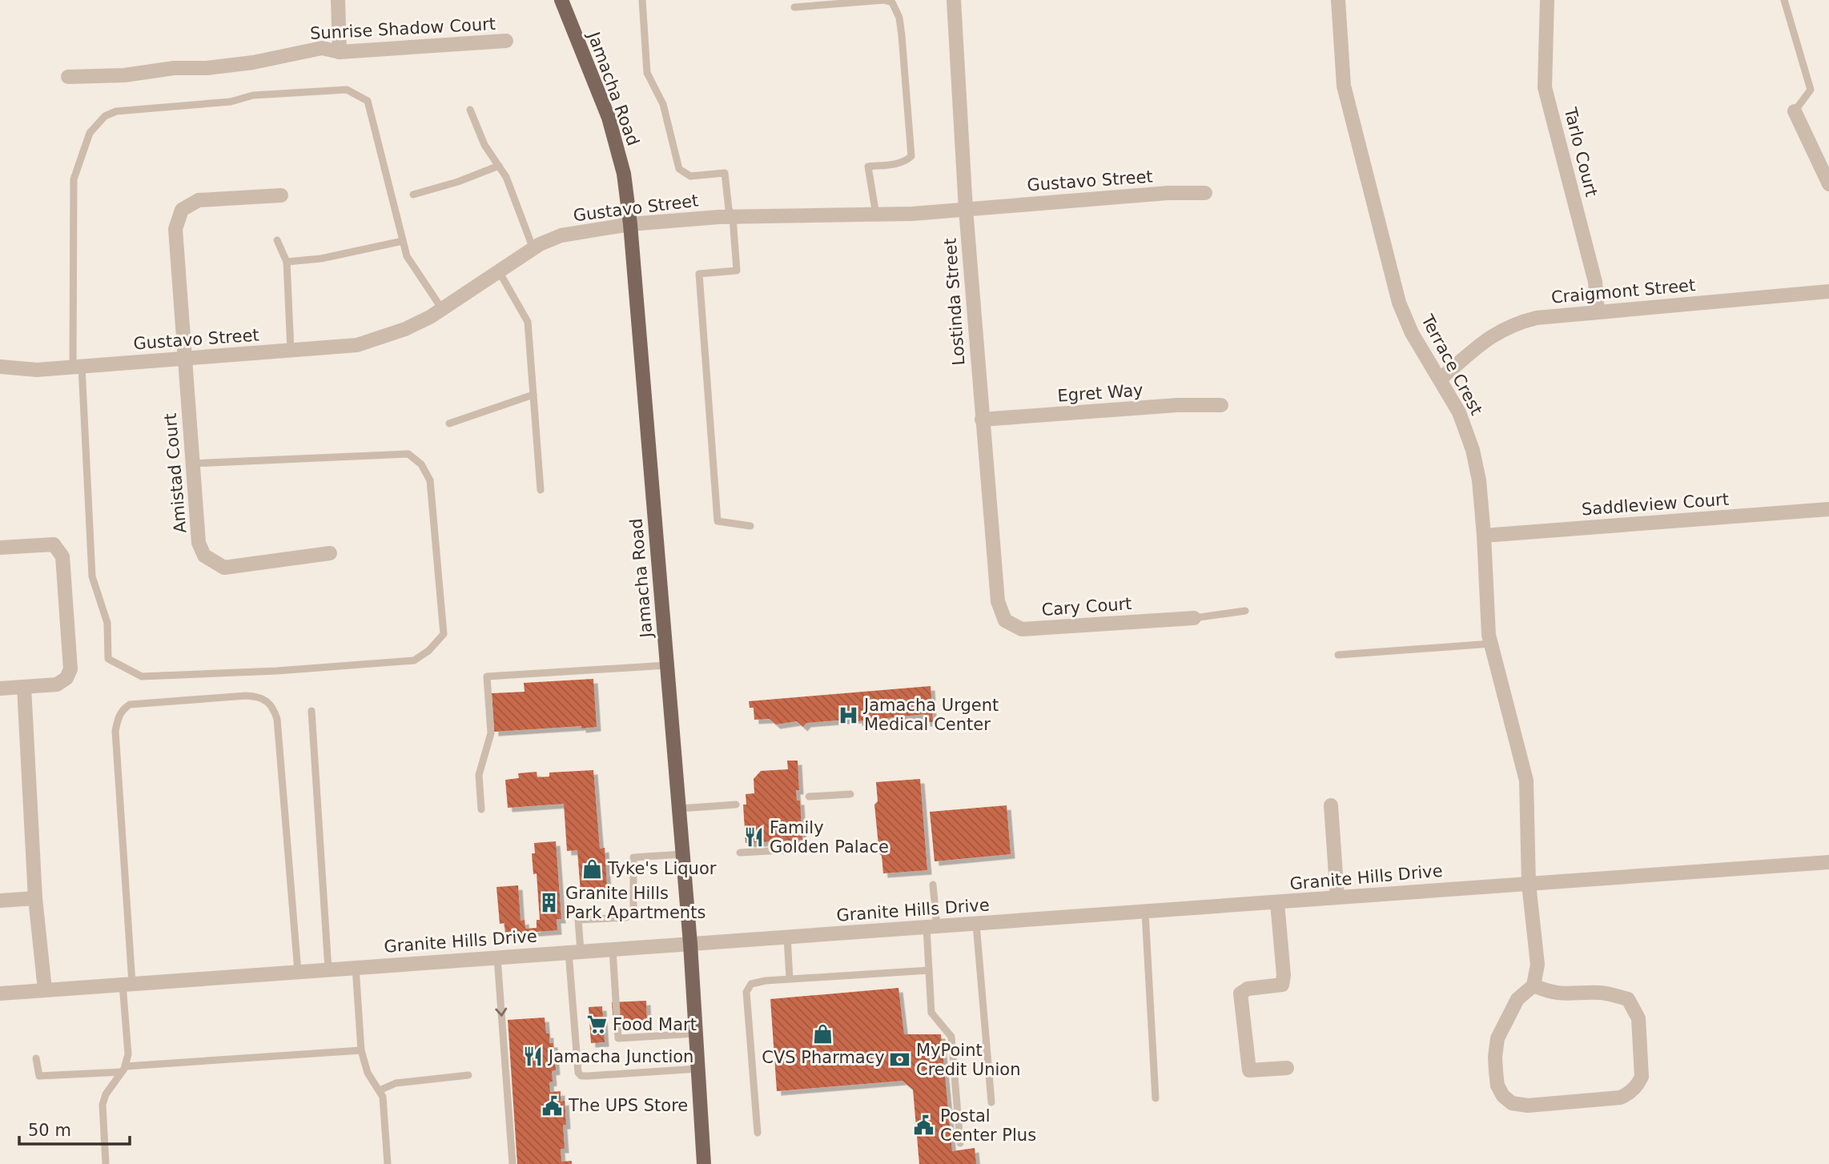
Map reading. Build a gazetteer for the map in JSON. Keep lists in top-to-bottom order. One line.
{"streets":{"main road":["Jamacha Road"],"street":["Sunrise Shadow Court","Tarlo Court","Gustavo Street","Craigmont Street","Lostinda Street","Terrace Crest","Egret Way","Amistad Court","Saddleview Court","Cary Court","Granite Hills Drive"]},"crossings":[["Jamacha Road","Gustavo Street"],["Jamacha Road","Granite Hills Drive"],["Tarlo Court","Craigmont Street"],["Gustavo Street","Lostinda Street"],["Gustavo Street","Amistad Court"],["Craigmont Street","Terrace Crest"],["Lostinda Street","Egret Way"],["Lostinda Street","Cary Court"],["Terrace Crest","Saddleview Court"],["Terrace Crest","Granite Hills Drive"]],"places":{"hospital":["Jamacha Urgent Medical Center"],"restaurant":["Family Golden Palace","Jamacha Junction"],"shop":["Tyke's Liquor","CVS Pharmacy"],"building":["Granite Hills Park Apartments"],"supermarket":["Food Mart"],"bank":["MyPoint Credit Union"],"public building":["The UPS Store","Postal Center Plus"]},"scale_bar":"50 m"}
